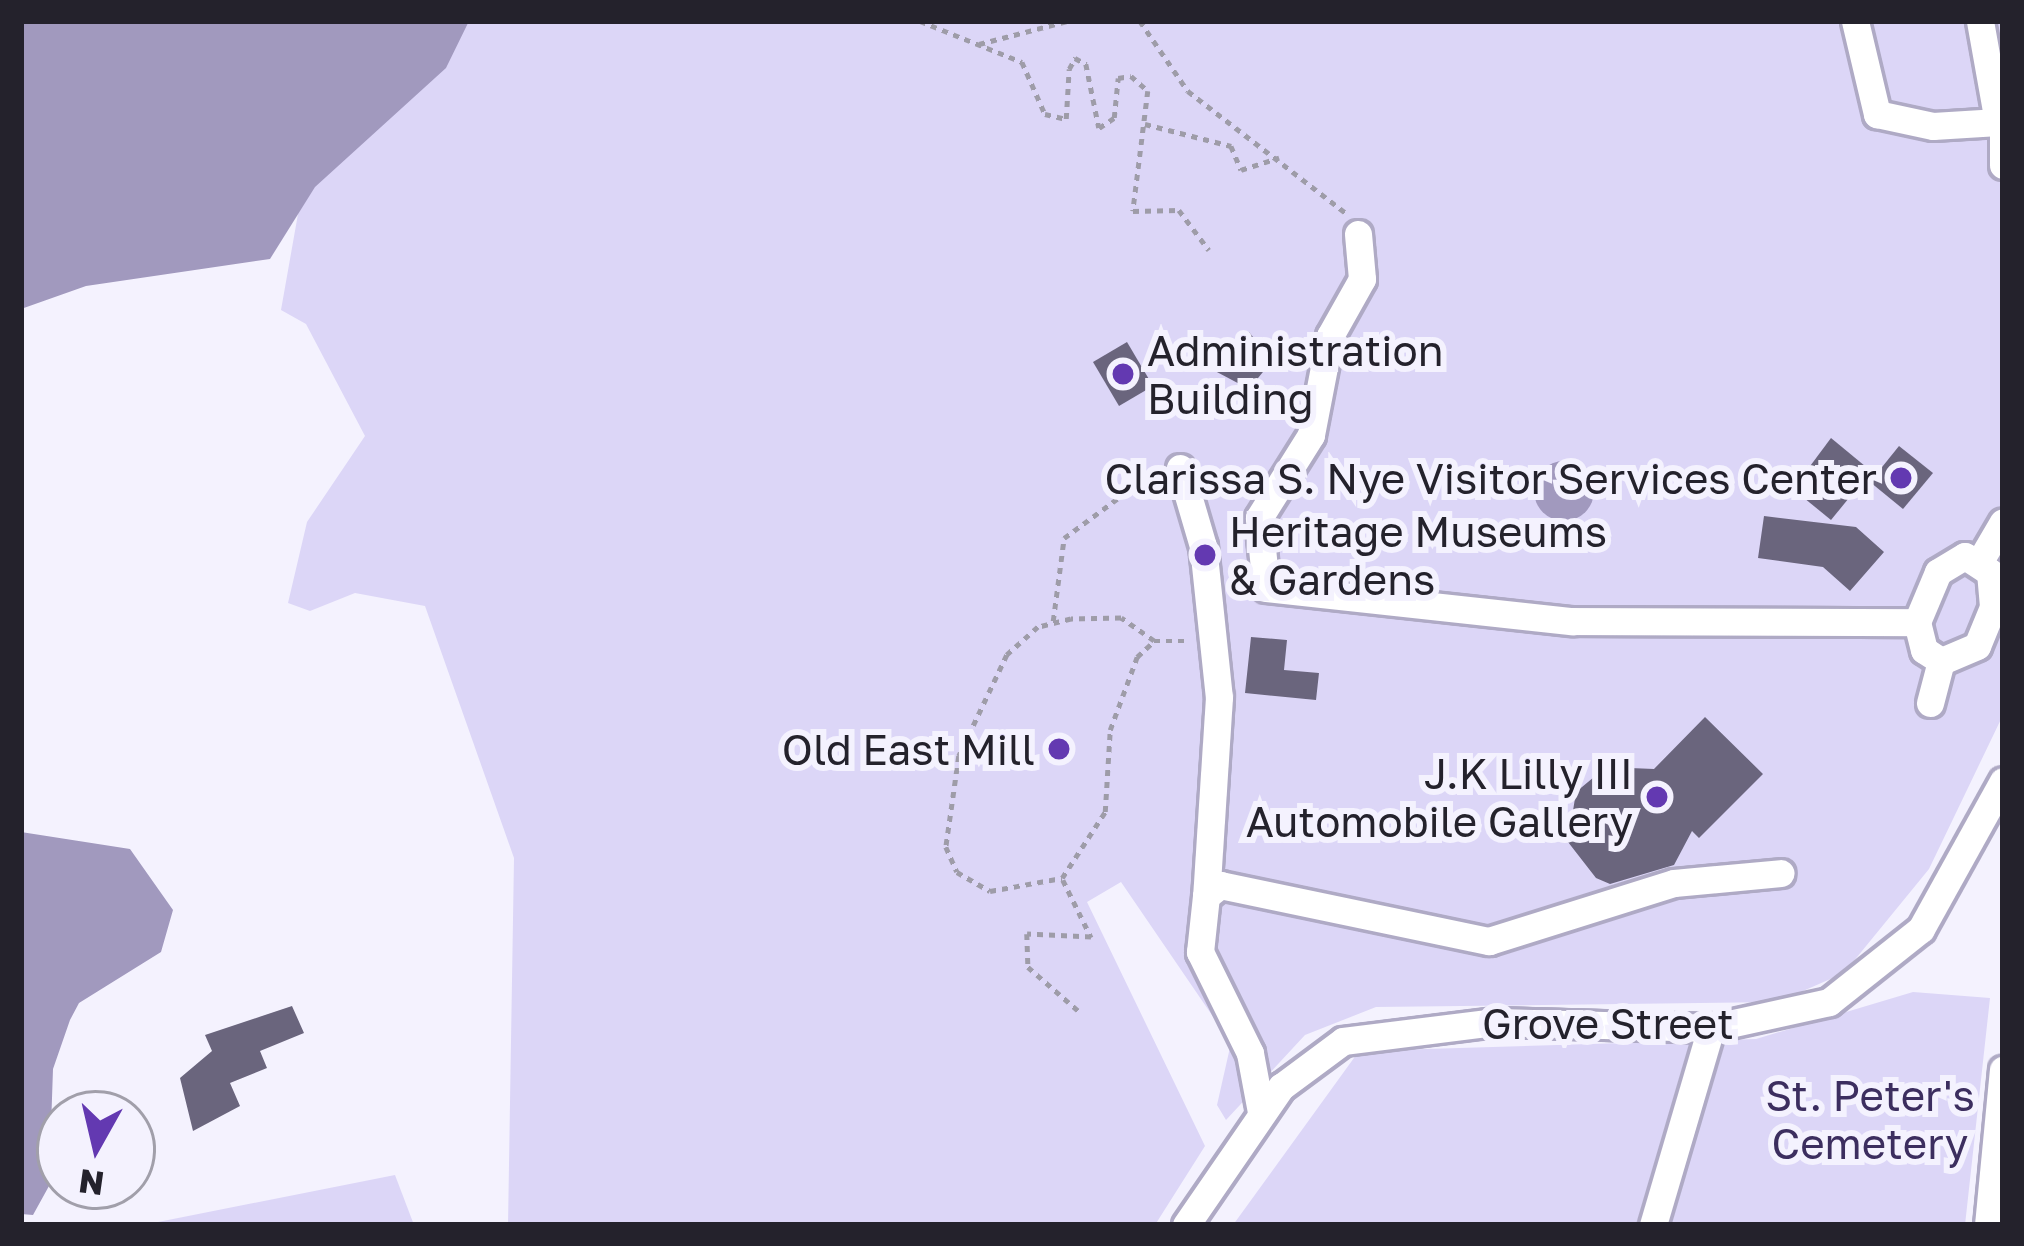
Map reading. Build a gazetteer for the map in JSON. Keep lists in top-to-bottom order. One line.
{"streets":{"street":["Grove Street"]},"parks":["St. Peter's Cemetery"],"places":["Administration Building","Clarissa S. Nye Visitor Services Center","Heritage Museums & Gardens","Old East Mill","J.K Lilly III Automobile Gallery"],"north":"bottom"}
